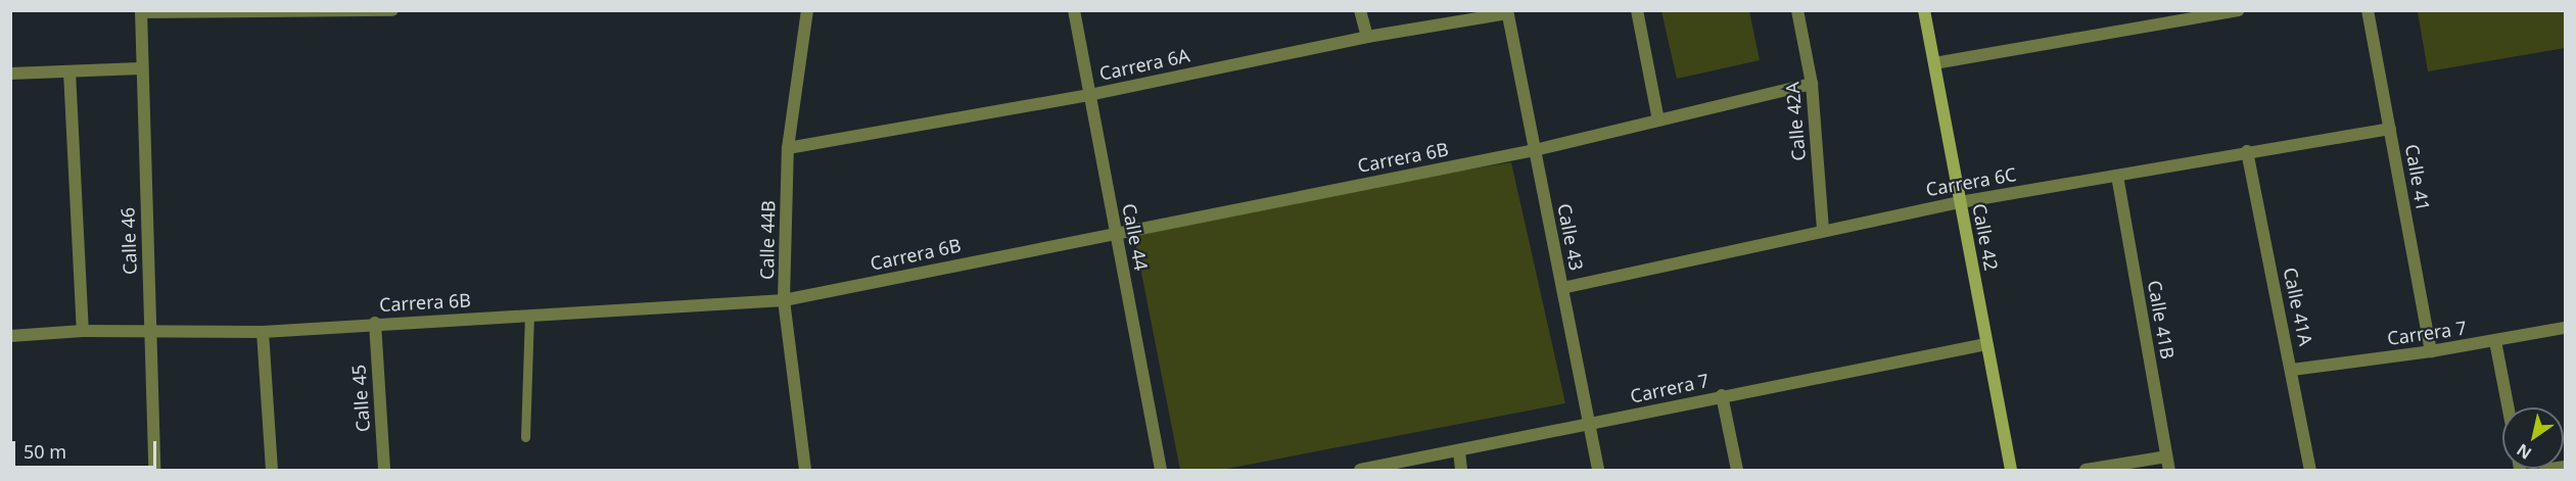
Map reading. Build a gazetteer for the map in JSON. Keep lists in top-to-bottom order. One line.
{"streets":{"street":["Carrera 6A","Calle 42A","Carrera 6B","Calle 41","Carrera 6C","Calle 44","Calle 43","Calle 42","Calle 44B","Calle 46","Calle 41A","Calle 41B","Carrera 7","Calle 45"]},"crossings":[["Carrera 6A","Calle 44"],["Carrera 6A","Calle 43"],["Carrera 6A","Calle 44B"],["Calle 42A","Carrera 6B"],["Calle 42A","Carrera 6C"],["Carrera 6B","Calle 44"],["Carrera 6B","Calle 43"],["Carrera 6B","Calle 44B"],["Carrera 6B","Calle 46"],["Carrera 6B","Calle 45"],["Calle 41","Carrera 6C"],["Calle 41","Carrera 7"],["Carrera 6C","Calle 43"],["Carrera 6C","Calle 42"],["Carrera 6C","Calle 41A"],["Carrera 6C","Calle 41B"],["Calle 43","Carrera 7"],["Calle 42","Carrera 7"],["Calle 41A","Carrera 7"]],"scale_bar":"50 m","north":"bottom left"}
